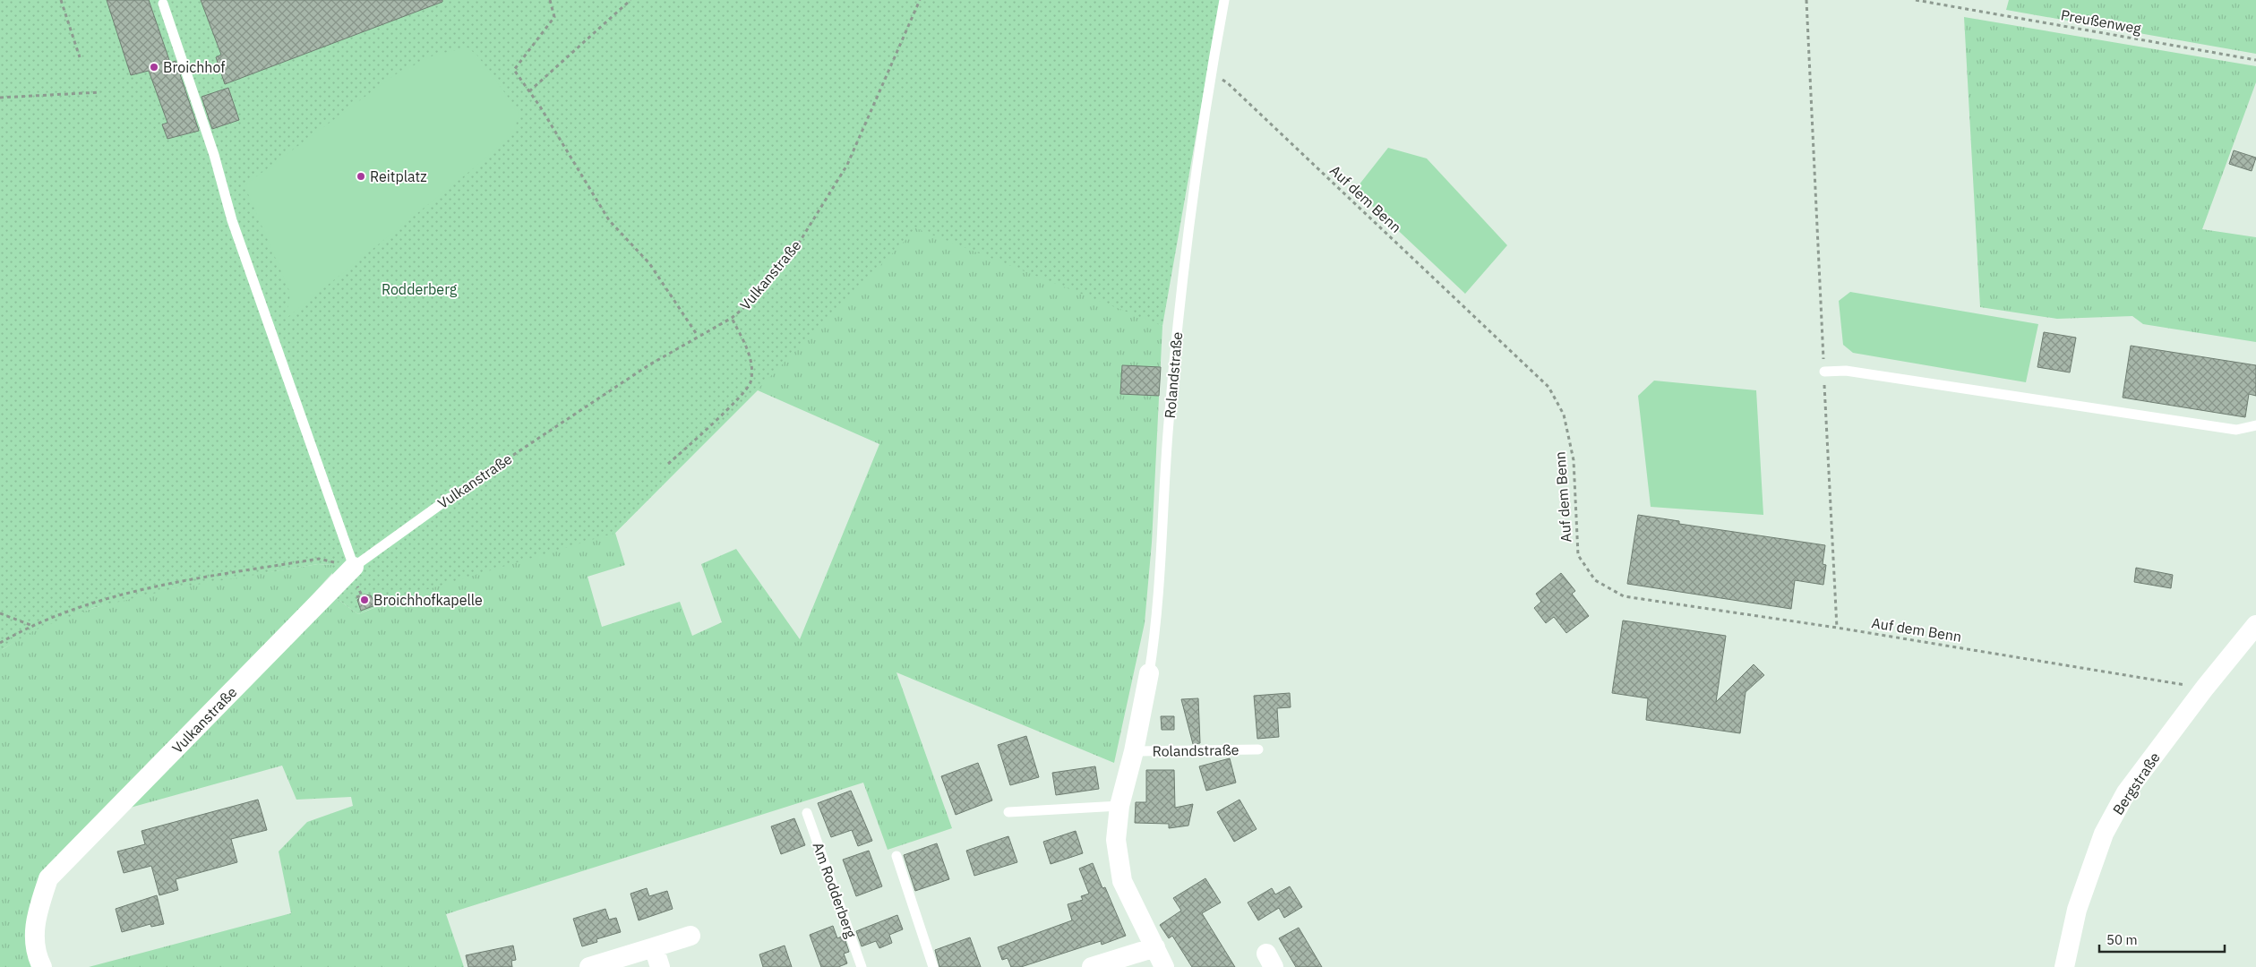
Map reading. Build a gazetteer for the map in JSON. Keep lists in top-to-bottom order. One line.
{"streets":{"street":["Vulkanstraße","Rolandstraße","Bergstraße"],"lane":["Am Rodderberg"],"path":["Preußenweg","Auf dem Benn"]},"crossings":[["Auf dem Benn","Rolandstraße"],["Auf dem Benn","Bergstraße"]],"parks":["Rodderberg"],"places":["Broichhof","Reitplatz","Broichhofkapelle"],"scale_bar":"50 m"}
